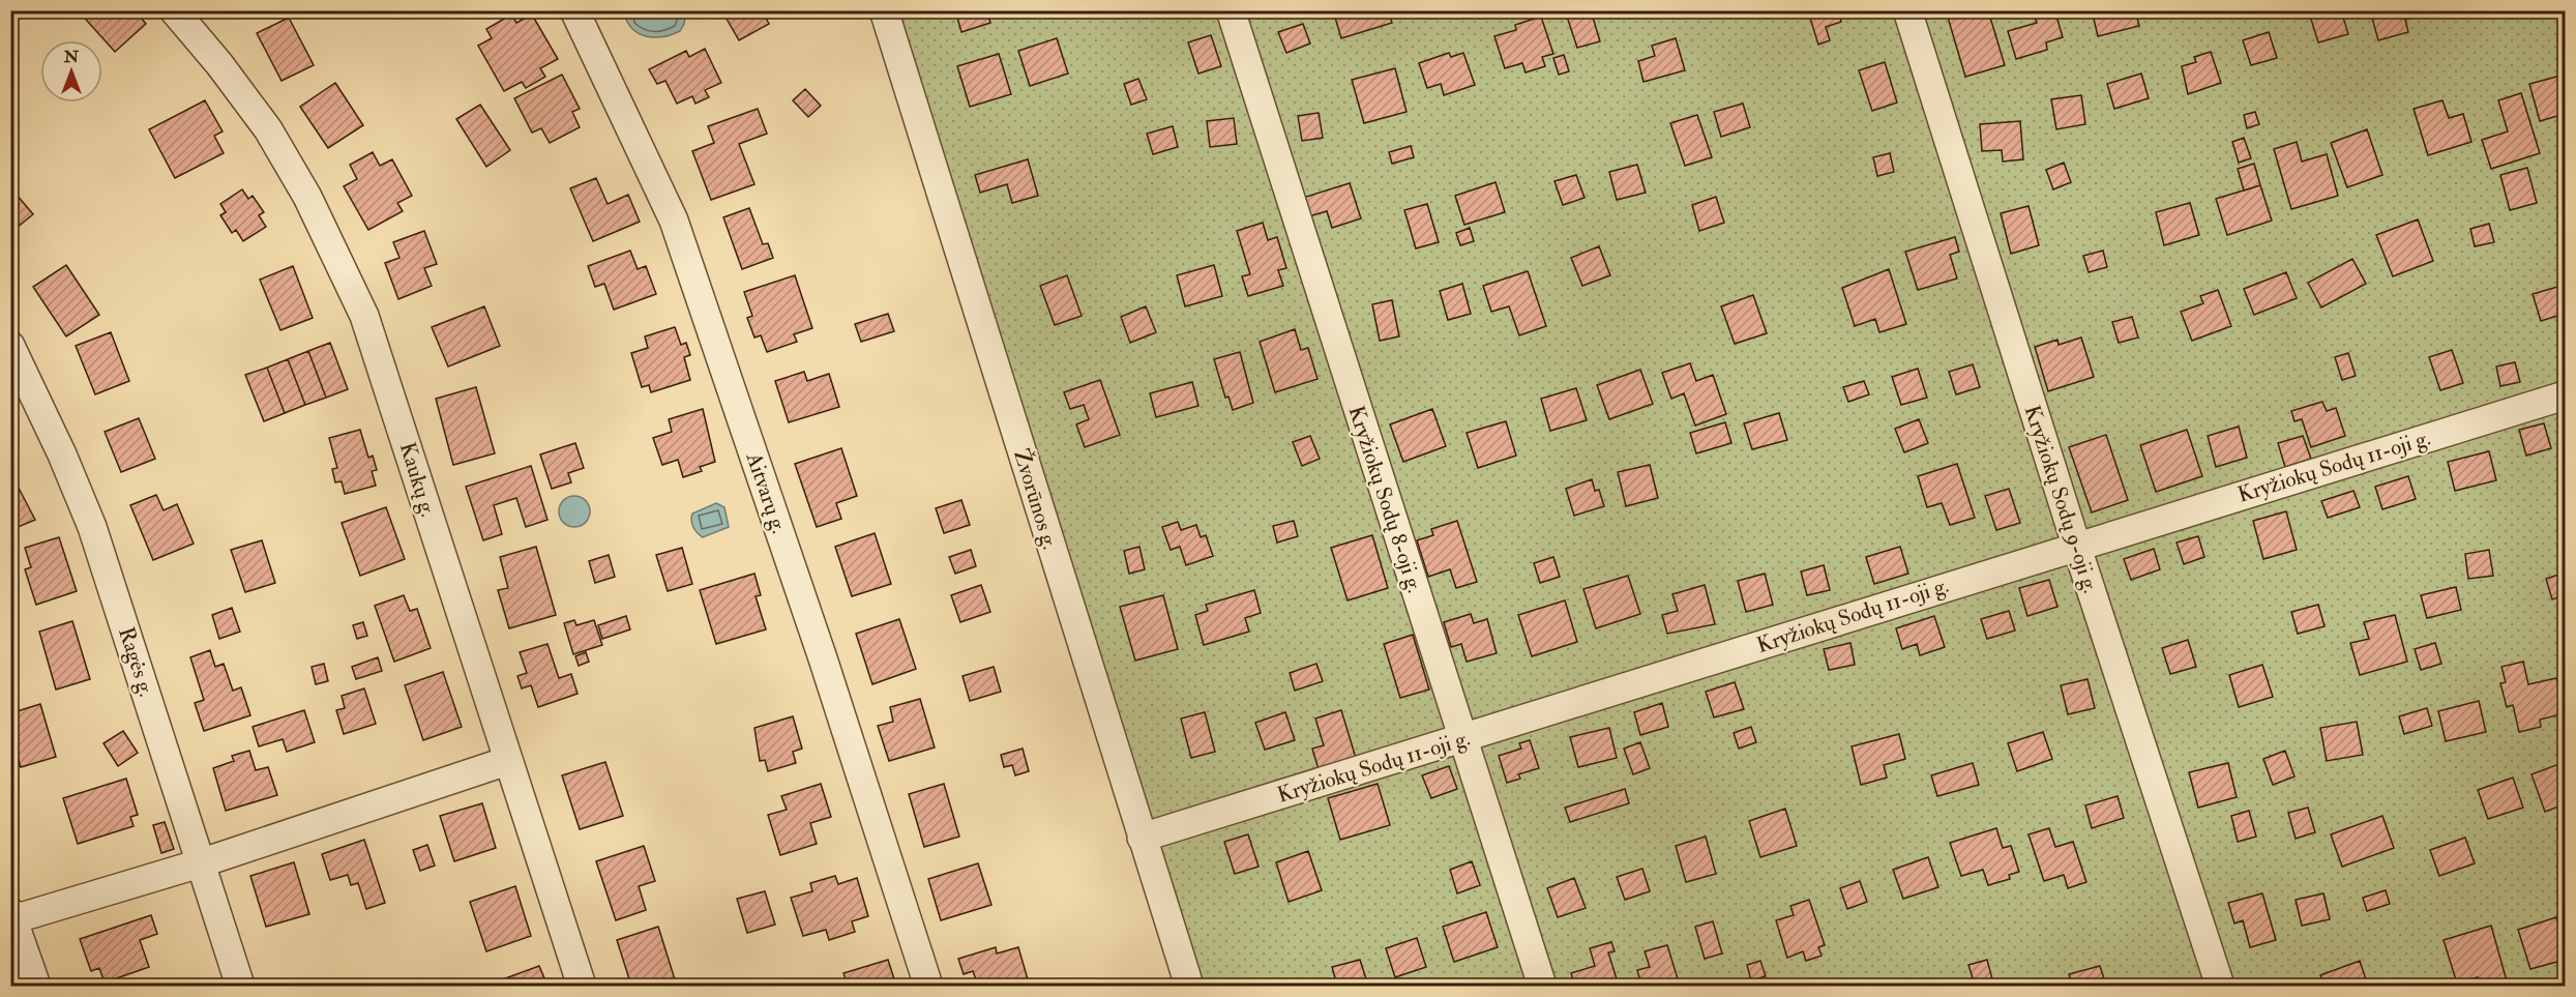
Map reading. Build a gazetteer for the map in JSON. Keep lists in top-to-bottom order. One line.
{"streets":{"street":["Kryžiokų Sodų 11-oji g.","Kaukų g.","Aitvarų g.","Žvorūnos g.","Kryžiokų Sodų 8-oji g.","Kryžiokų Sodų 9-oji g.","Ragės g."]},"crossings":[["Kryžiokų Sodų 11-oji g.","Žvorūnos g."],["Kryžiokų Sodų 11-oji g.","Kryžiokų Sodų 8-oji g."],["Kryžiokų Sodų 11-oji g.","Kryžiokų Sodų 9-oji g."]],"north":"top"}
